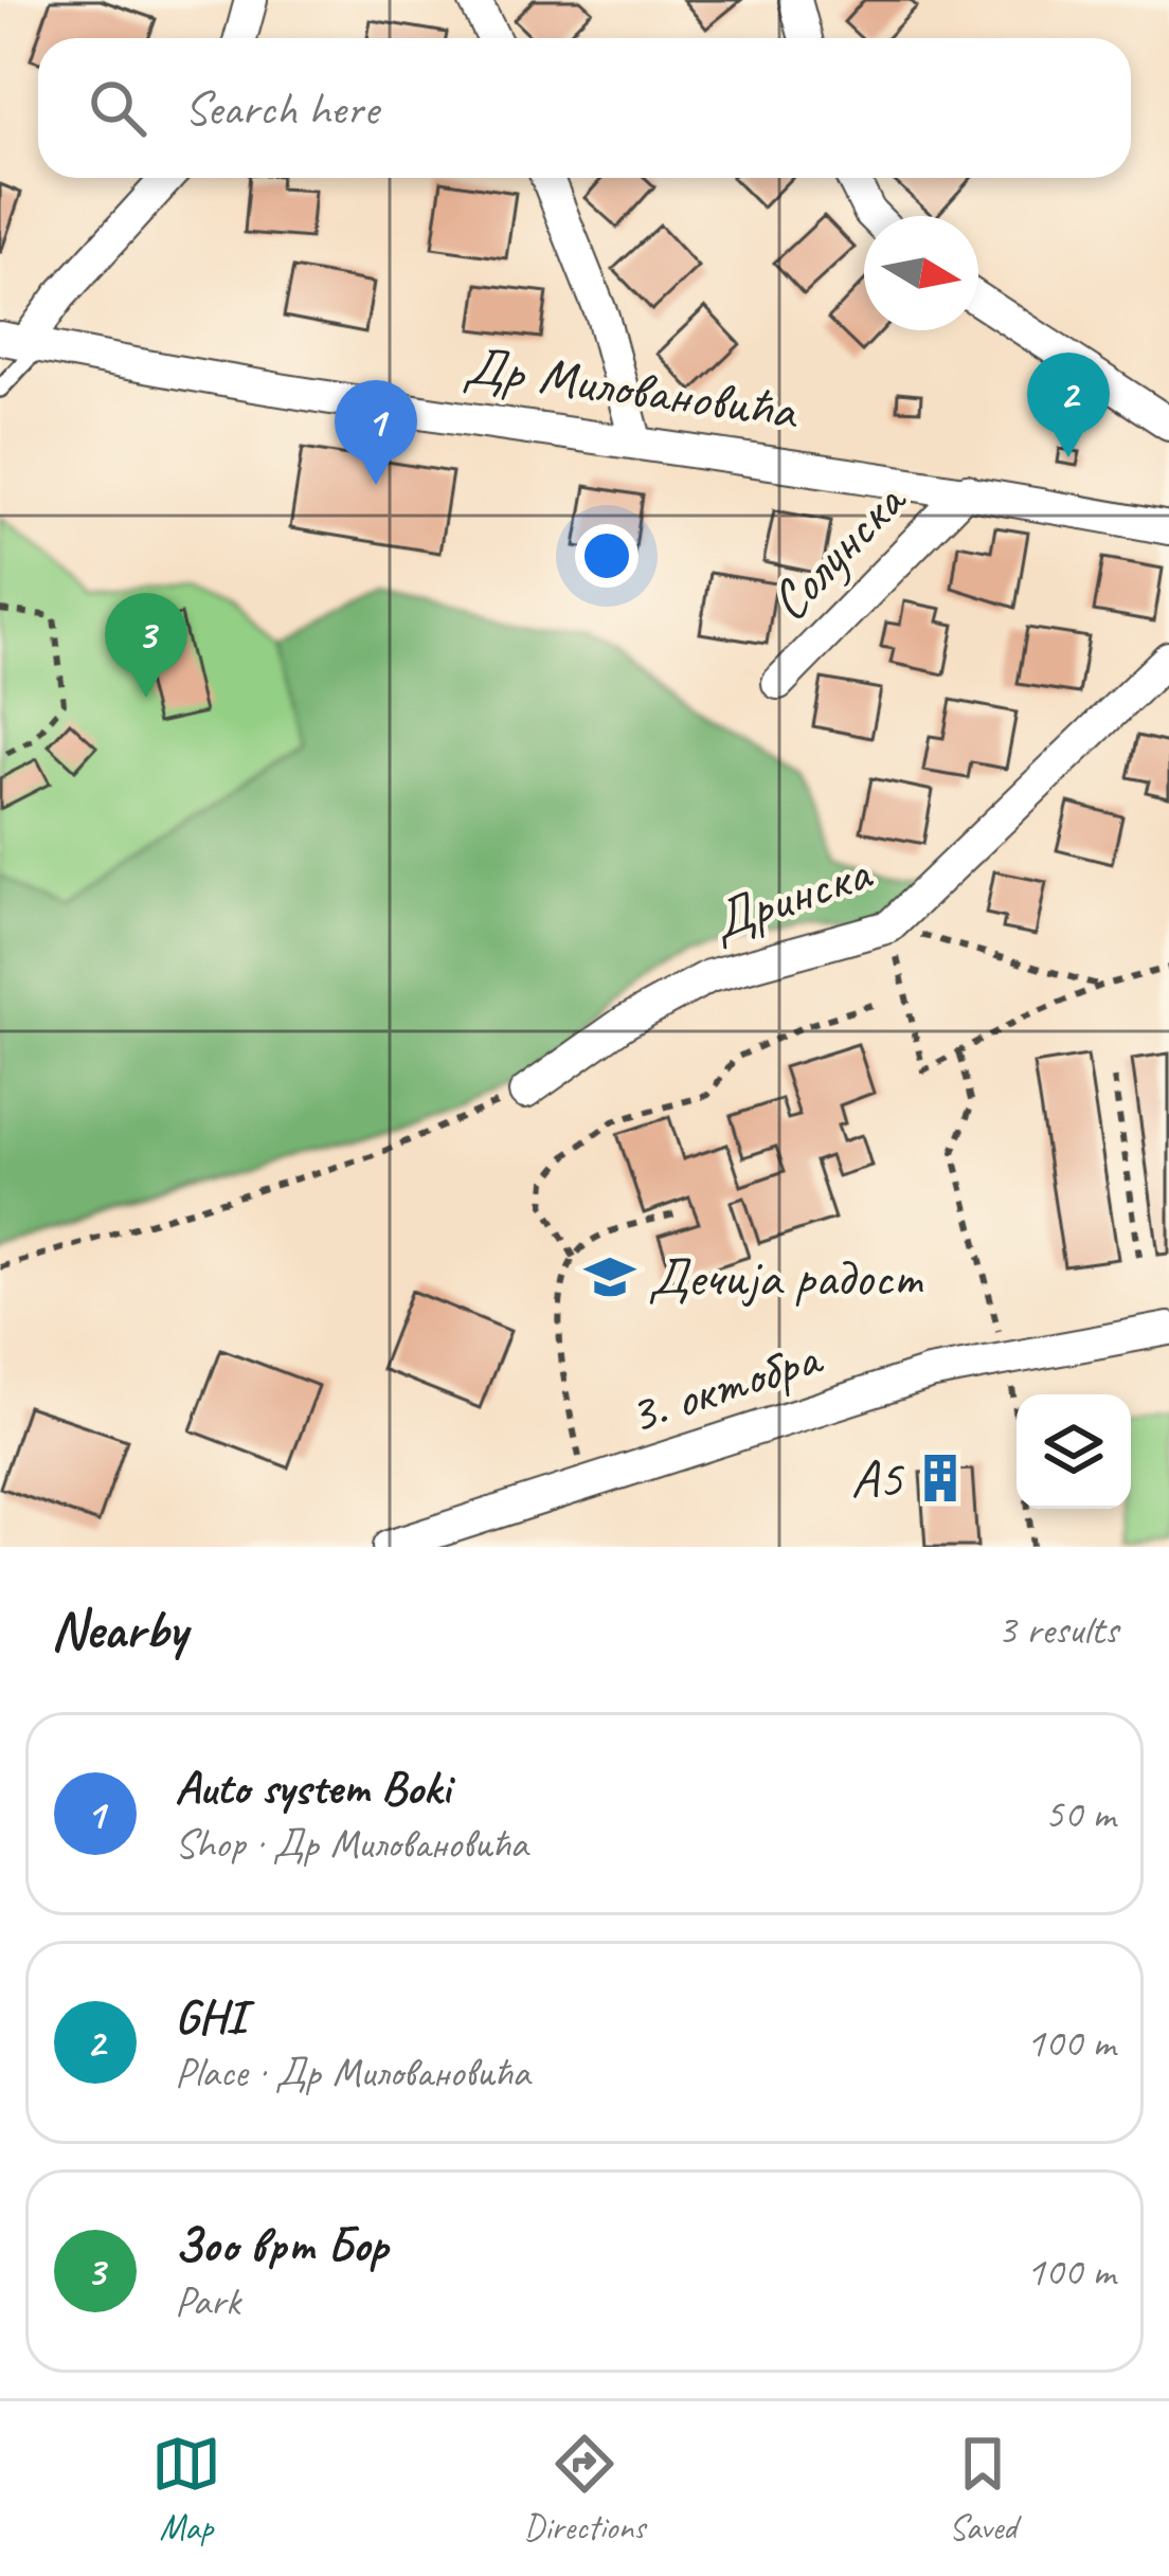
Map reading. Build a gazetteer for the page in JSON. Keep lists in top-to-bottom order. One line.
{"streets":{"street":["Др Миловановића","Солунска","Дринска","3. октобра"]},"crossings":[["Др Миловановића","Солунска"]],"places":{"school or university":["Дечија радост"],"building":["A5"]},"north":"right","page":{"search":"Search here","pins":["2","1","3"],"heading":["Nearby","3 results"],"list":[{"mark":"1","name":"Auto system Boki","note":"Shop · Др Миловановића","value":"50 m"},{"mark":"2","name":"GHI","note":"Place · Др Миловановића","value":"100 m"},{"mark":"3","name":"Зоо врт Бор","note":"Park","value":"100 m"}],"nav":["Map","Directions","Saved"]}}
